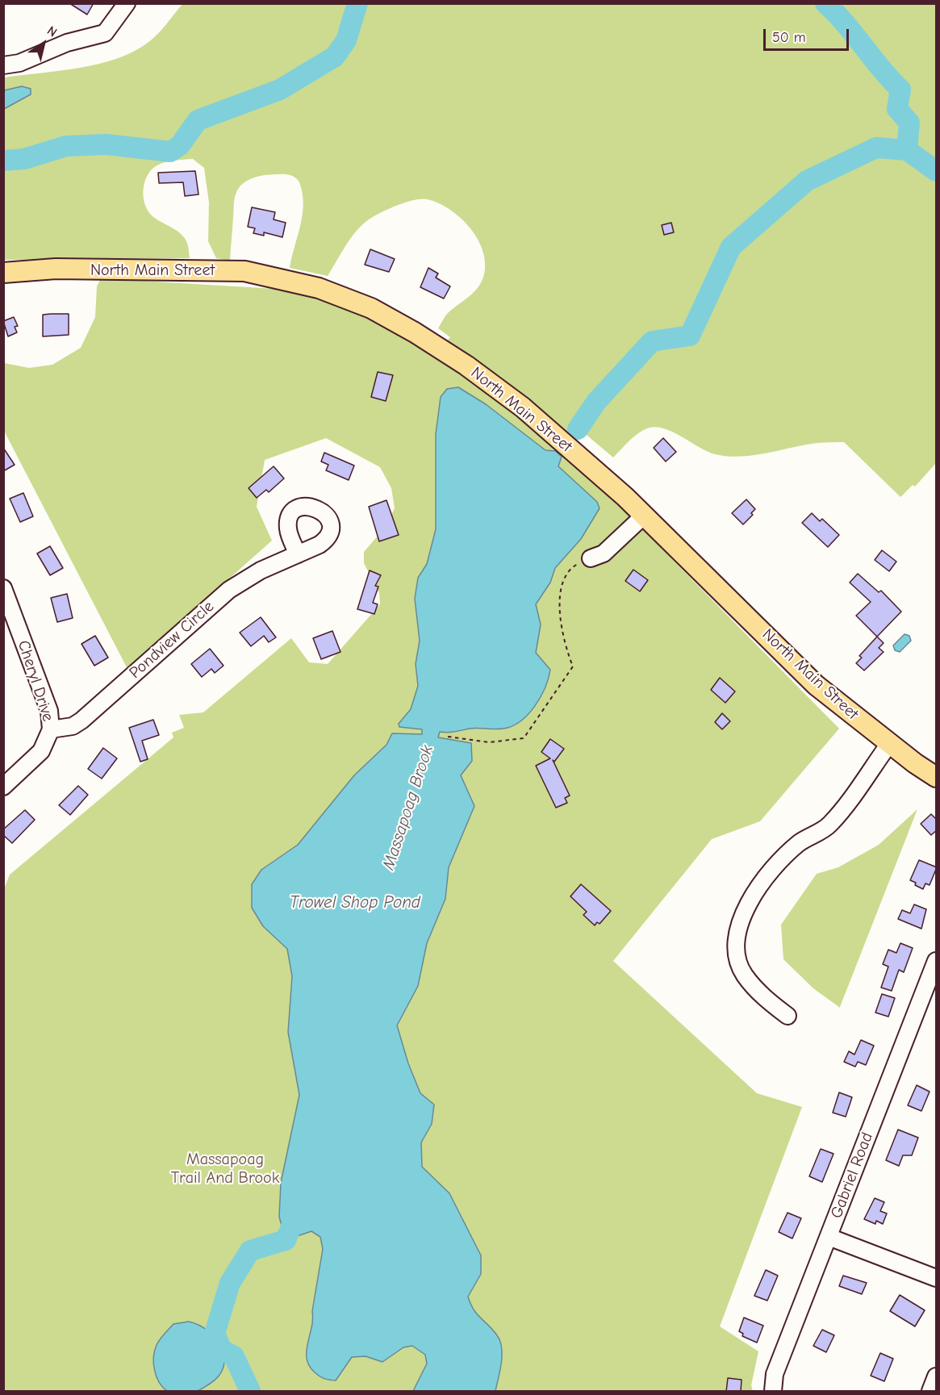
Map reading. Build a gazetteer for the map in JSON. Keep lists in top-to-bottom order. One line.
{"streets":{"main road":["North Main Street"],"street":["Pondview Circle","Cheryl Drive","Gabriel Road"]},"crossings":[["Pondview Circle","Cheryl Drive"]],"water":["Massapoag Brook","Trowel Shop Pond"],"parks":["Massapoag Trail And Brook"],"scale_bar":"50 m","north":"top right"}
